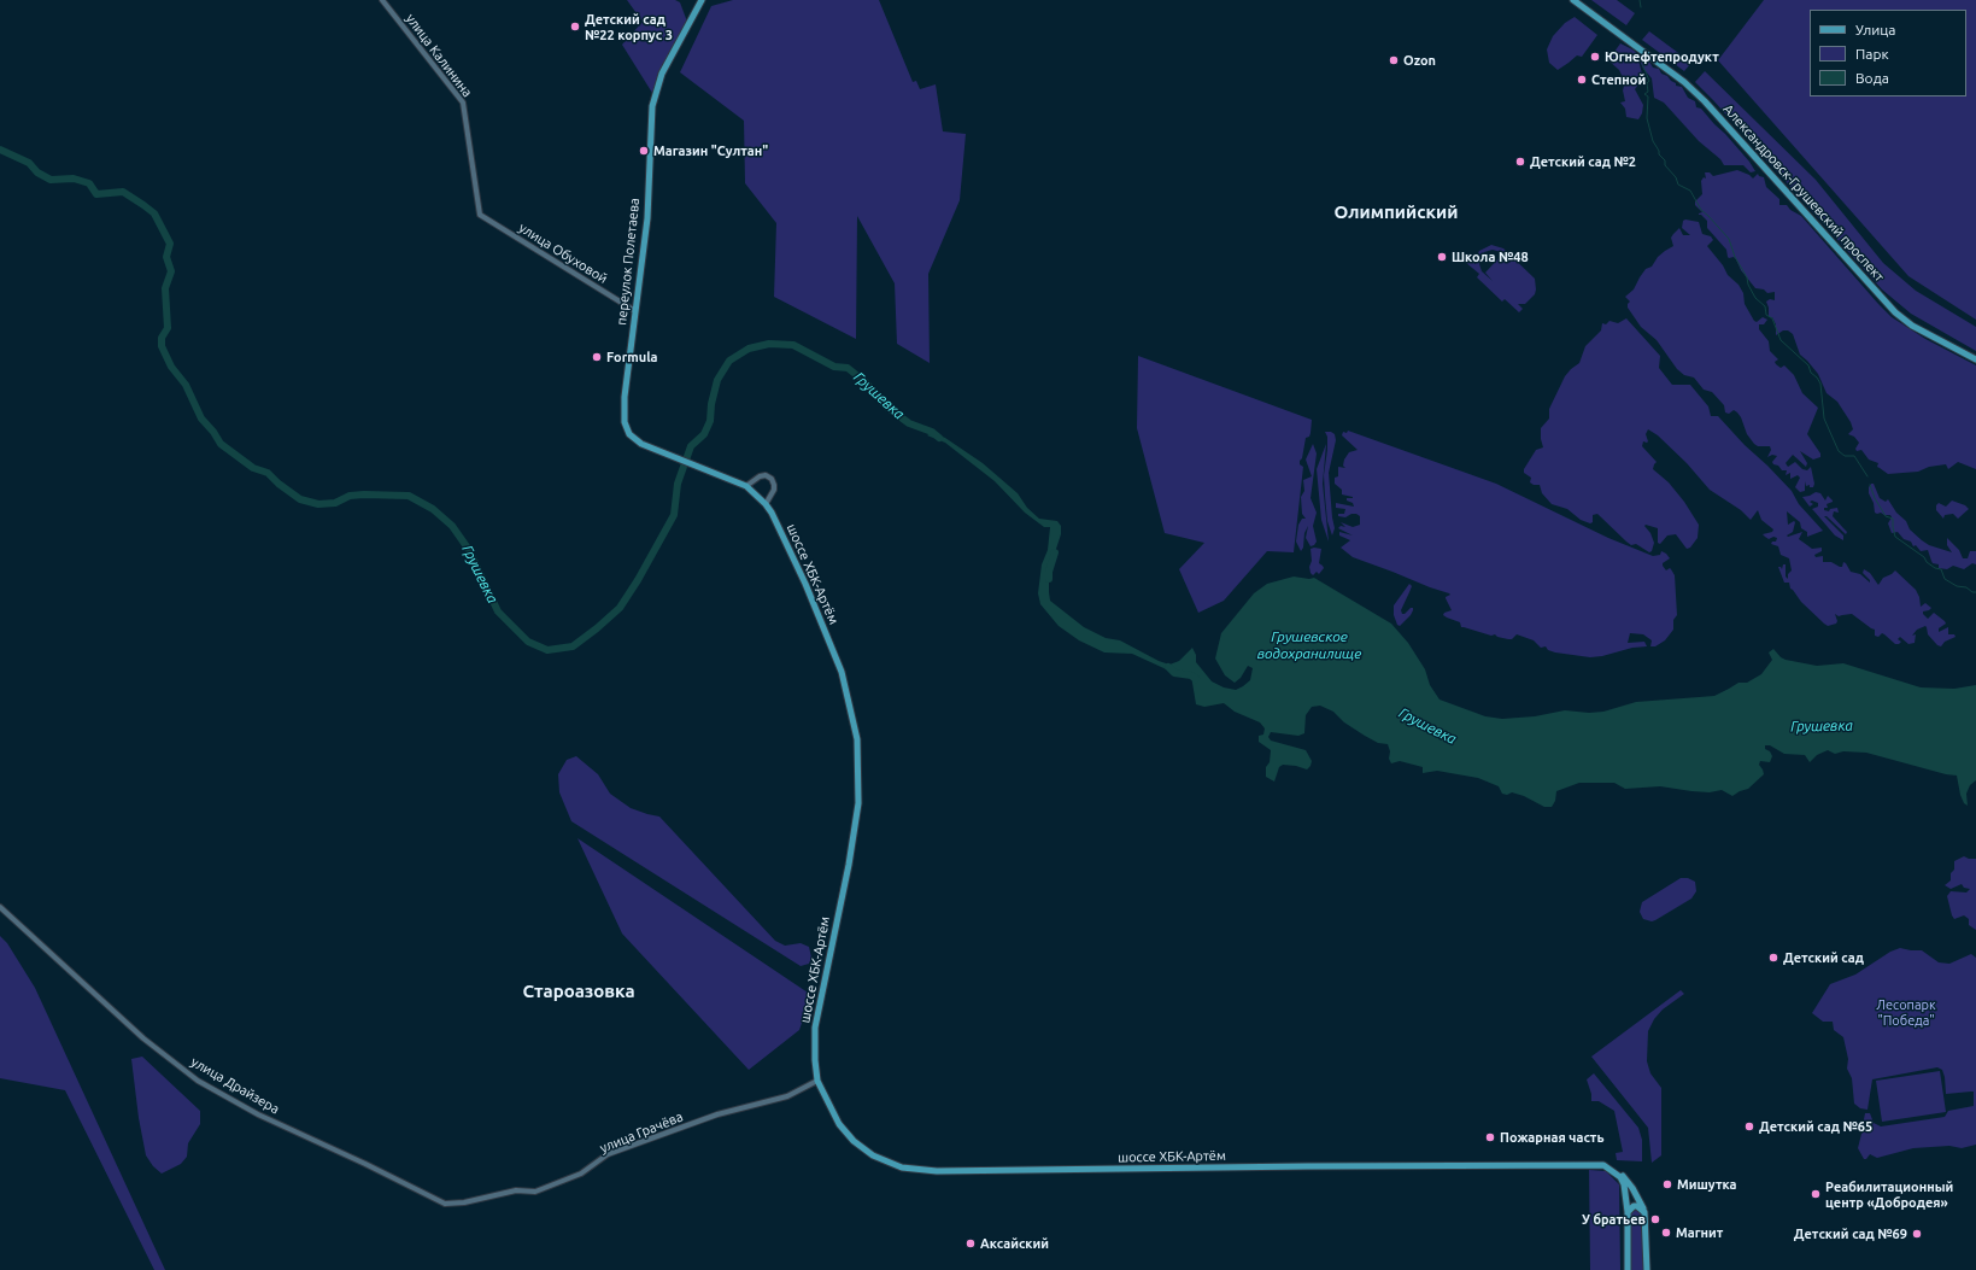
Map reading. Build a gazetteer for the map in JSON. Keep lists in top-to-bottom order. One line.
{"streets":{"main road":["Александровск-Грушевский проспект","переулок Полетаева","шоссе ХБК-Артём"],"street":["улица Калинина","улица Обуховой","улица Драйзера","улица Грачёва"]},"crossings":[["улица Калинина","улица Обуховой"],["улица Обуховой","переулок Полетаева"],["переулок Полетаева","шоссе ХБК-Артём"],["шоссе ХБК-Артём","улица Грачёва"],["улица Драйзера","улица Грачёва"]],"districts":["Олимпийский","Староазовка"],"water":["Грушевка","Грушевское водохранилище"],"parks":["Лесопарк \"Победа\""],"places":["Детский сад №22 корпус 3","Югнефтепродукт","Ozon","Степной","Магазин \"Султан\"","Детский сад №2","Школа №48","Formula","Детский сад","Детский сад №65","Пожарная часть","Мишутка","Реабилитационный центр «Добродея»","У братьев","Магнит","Детский сад №69","Аксайский"],"legend":["Улица","Парк","Вода"]}
